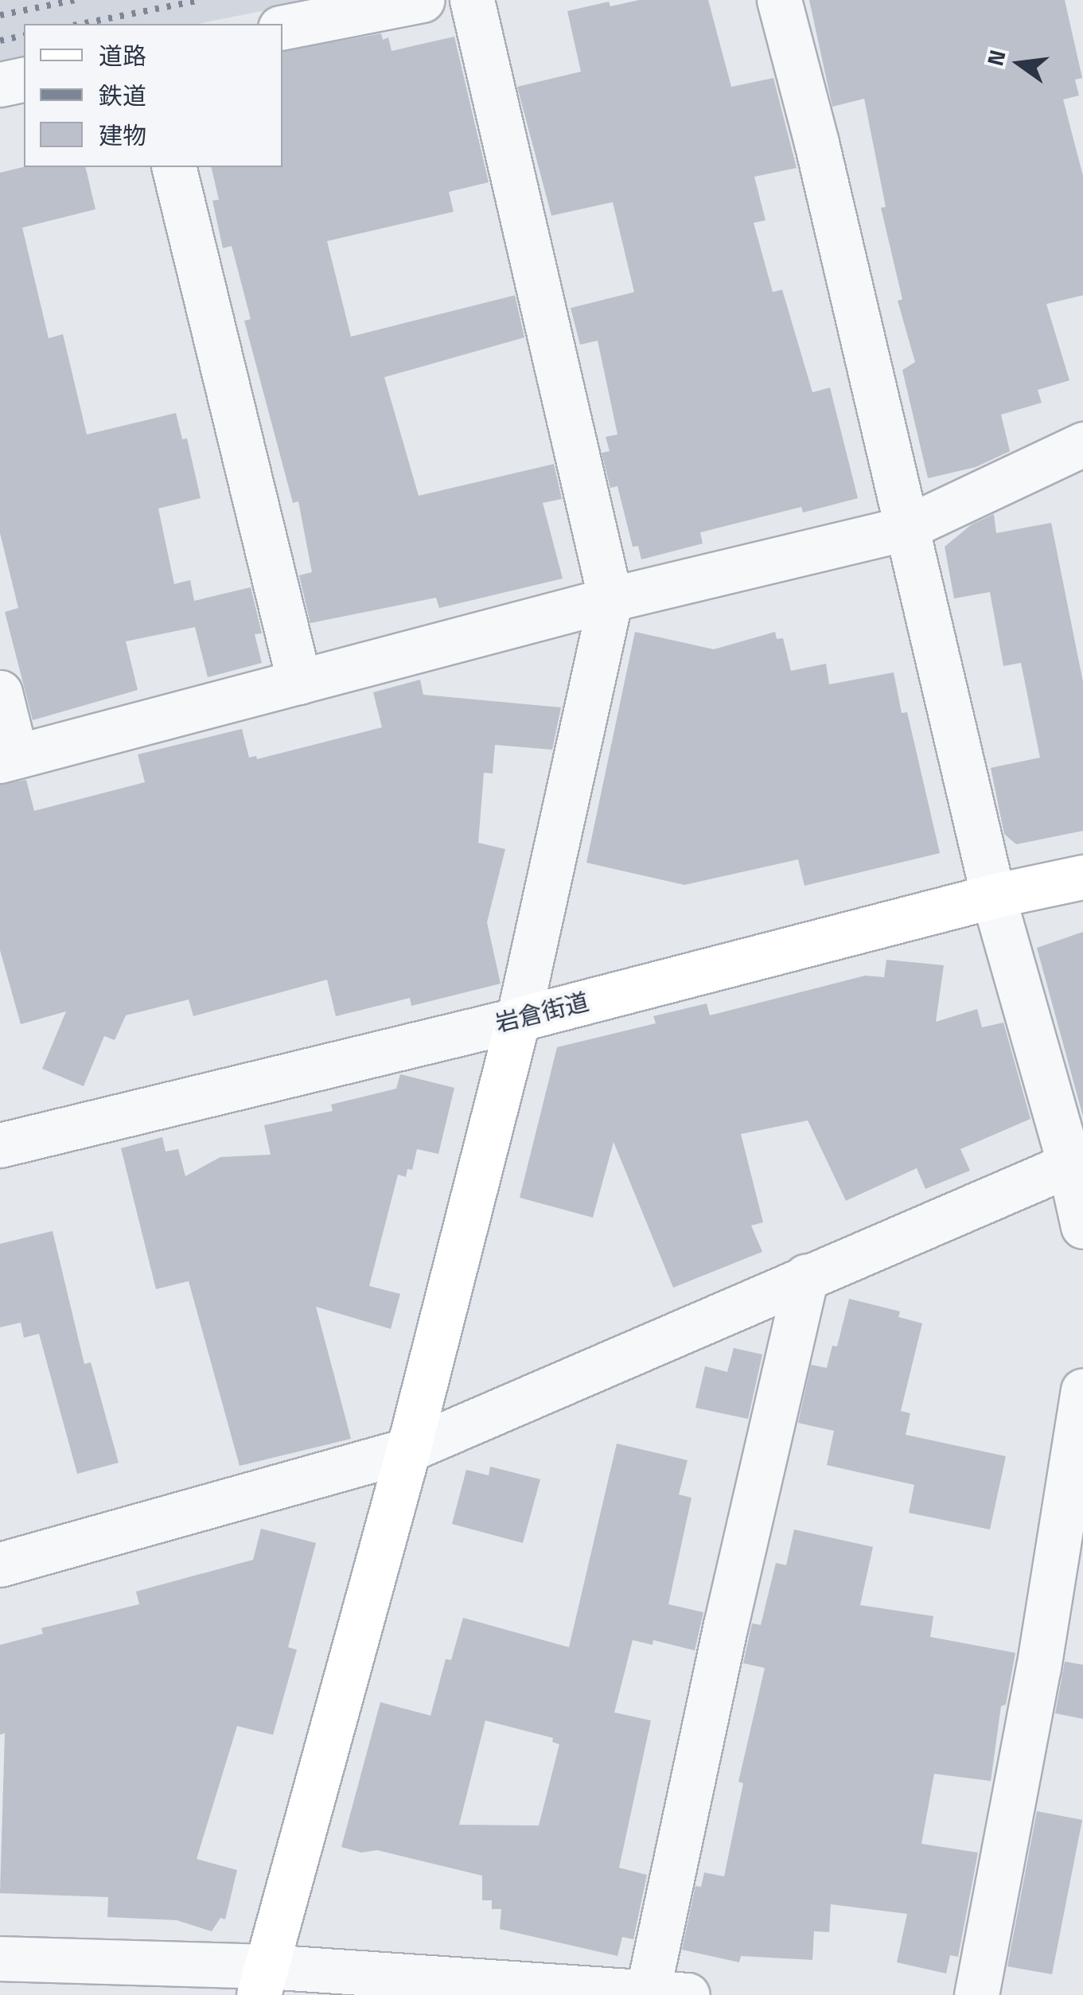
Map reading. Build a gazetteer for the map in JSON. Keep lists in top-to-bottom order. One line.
{"streets":{"street":["岩倉街道"]},"legend":["道路","鉄道","建物"],"north":"left"}
